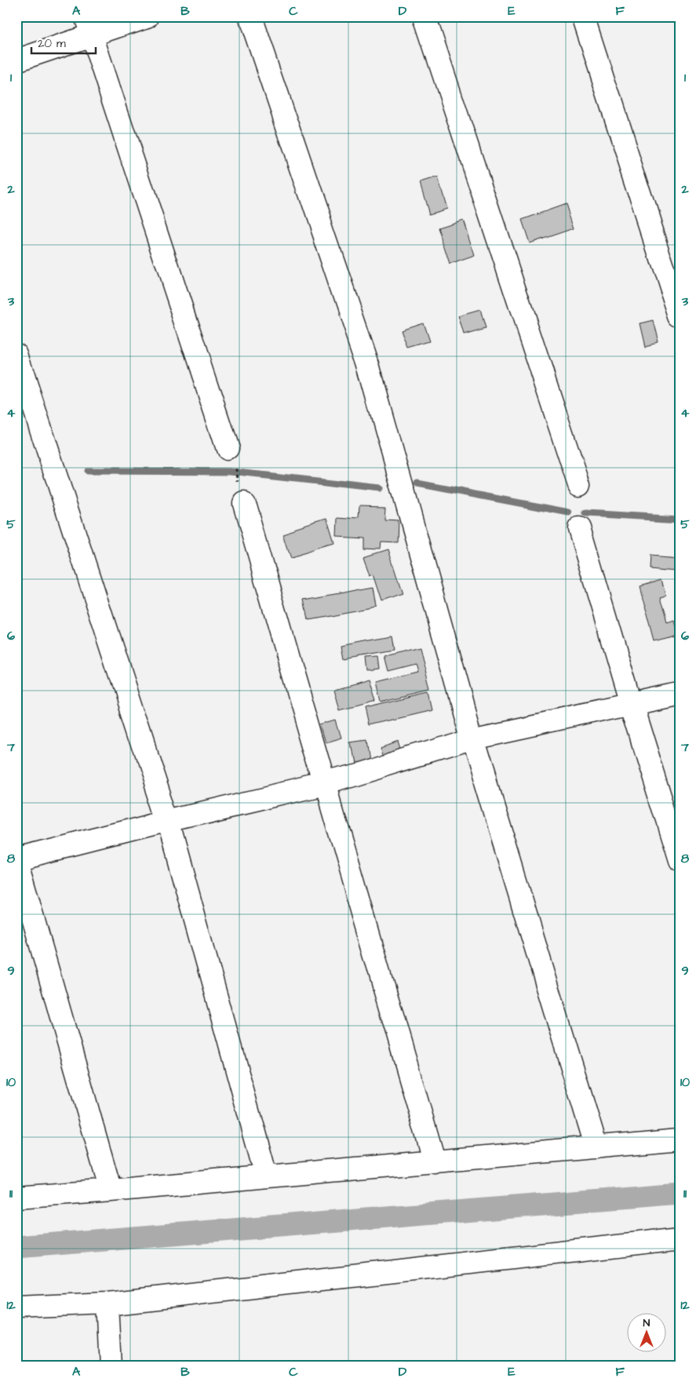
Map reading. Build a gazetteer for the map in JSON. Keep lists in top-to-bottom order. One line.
{"scale_bar":"20 m","north":"top","grid":{"columns":["A","B","C","D","E","F"],"rows":["1","2","3","4","5","6","7","8","9","10","11","12"]}}
